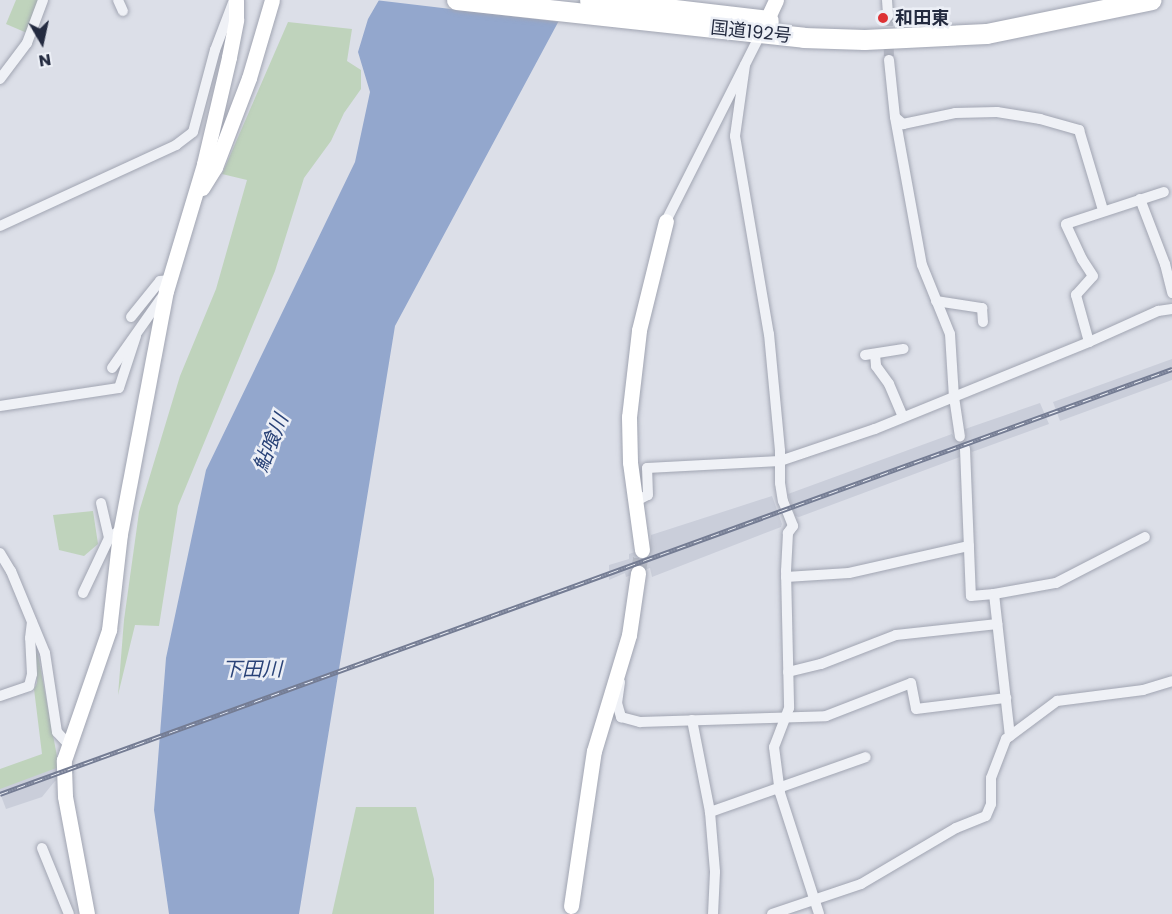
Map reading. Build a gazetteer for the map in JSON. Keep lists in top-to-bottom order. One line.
{"streets":{"highway":["国道192号"]},"water":["鮎喰川","下田川"],"places":["和田東"],"north":"bottom"}
